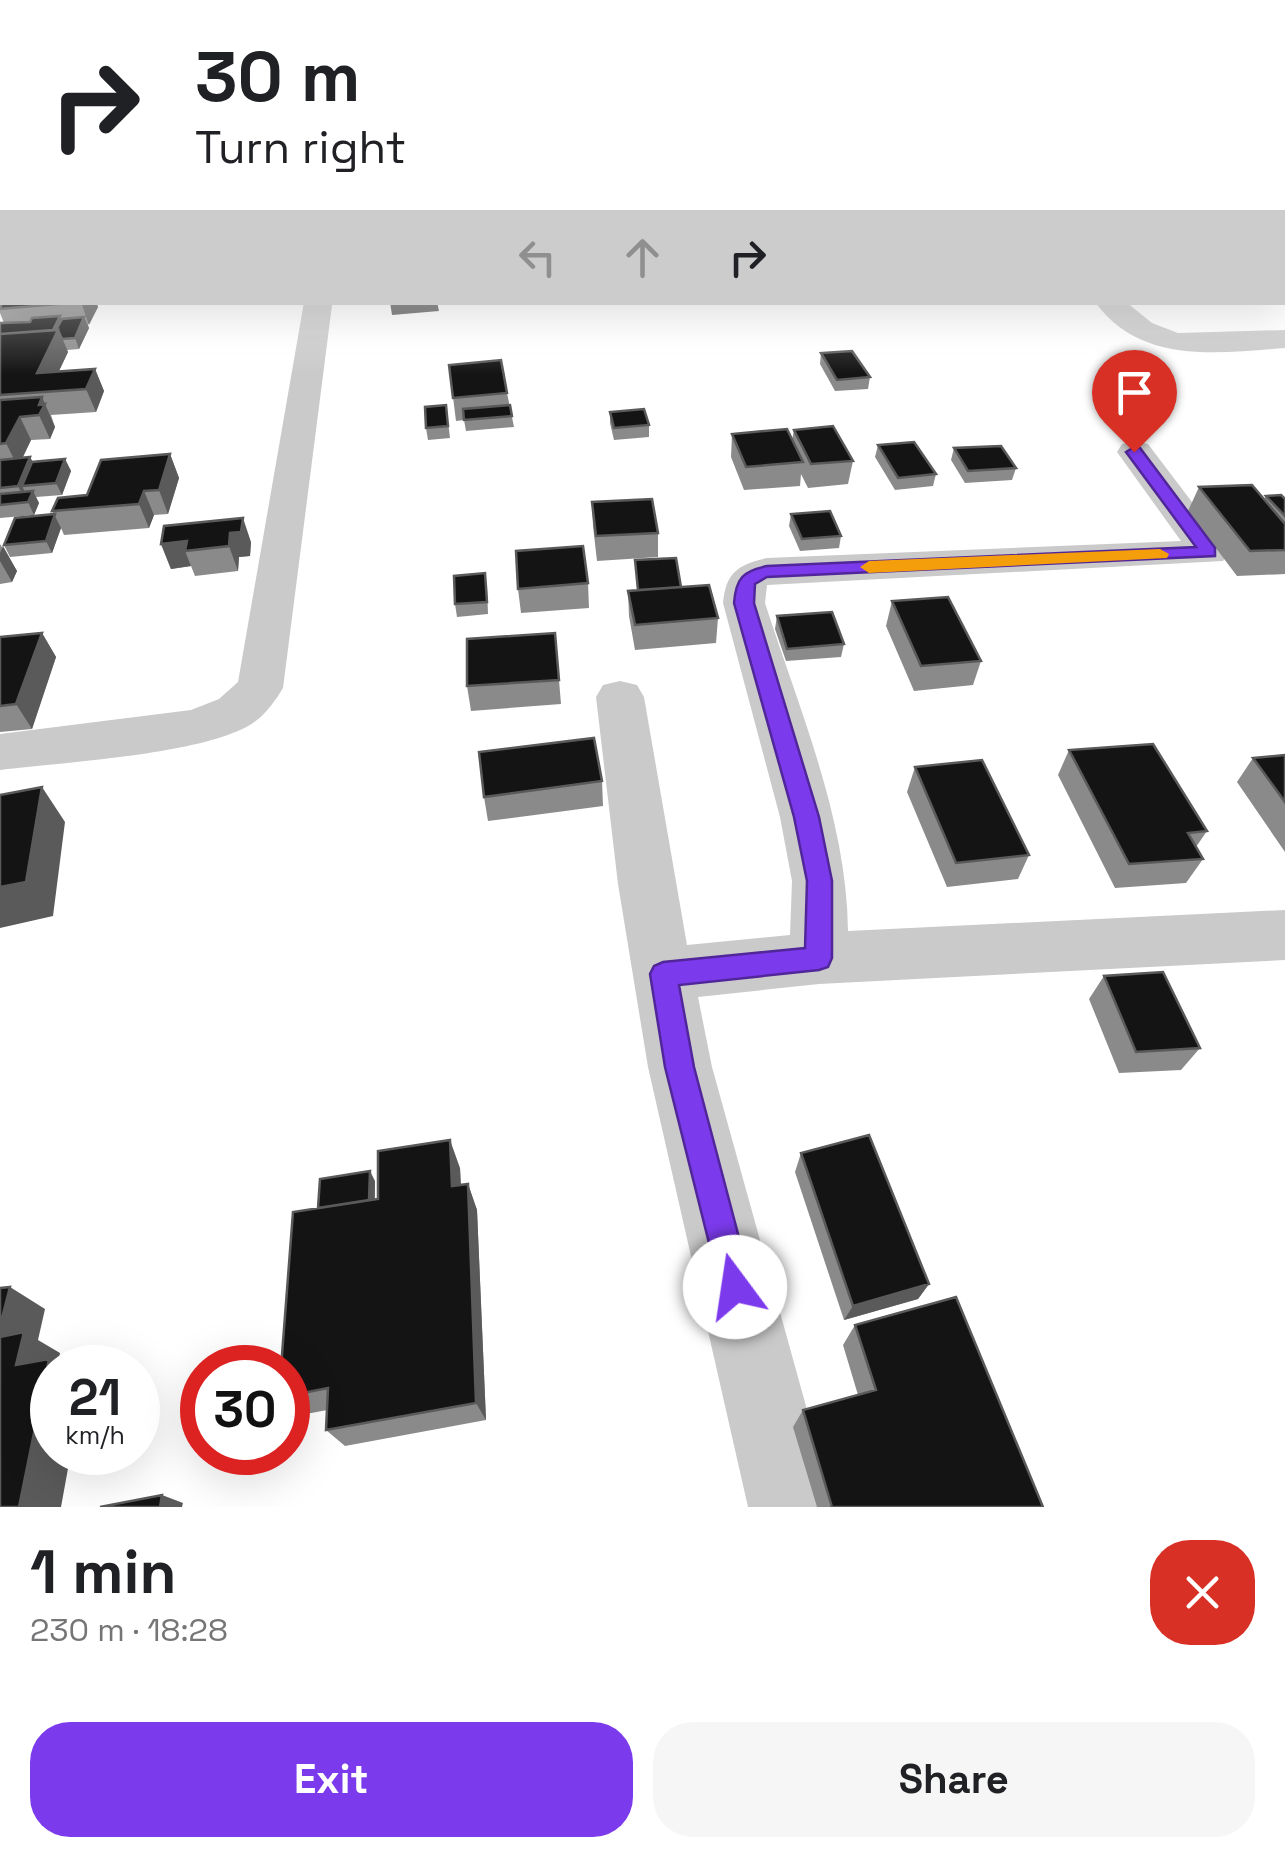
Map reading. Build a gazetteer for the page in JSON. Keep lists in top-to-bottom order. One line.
{"page":{"turn":["30 m","Turn right"],"speed":"21 km/h","limit":"30","heading":["1 min","230 m · 18:28"],"buttons":["Exit","Share"]}}
